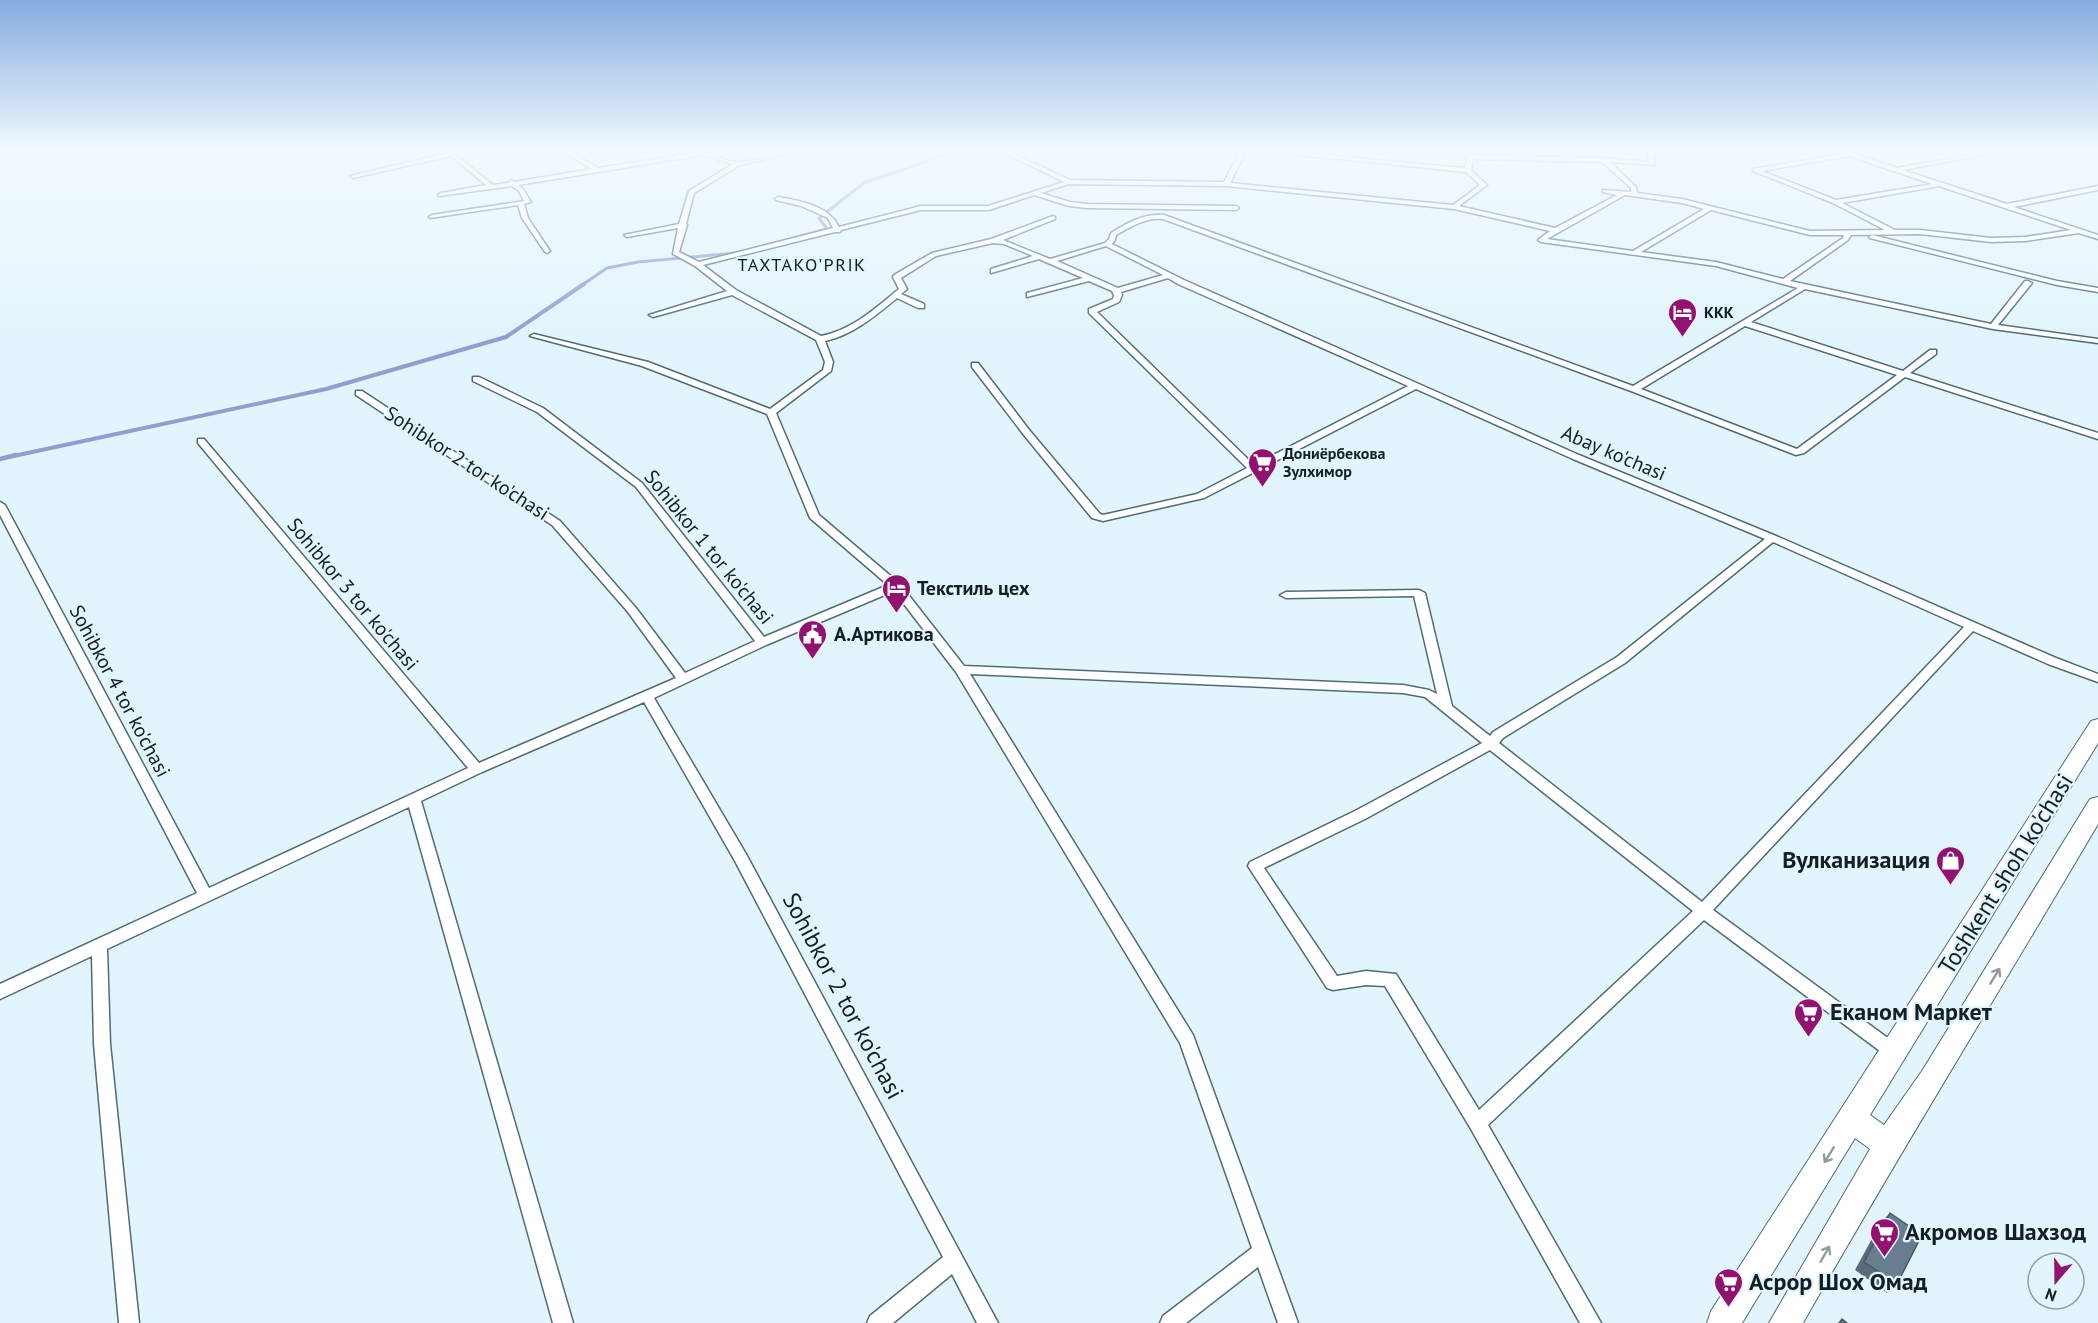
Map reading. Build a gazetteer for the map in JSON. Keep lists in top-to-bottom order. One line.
{"streets":{"main road":["Toshkent shoh ko'chasi"],"street":["Abay ko'chasi","Sohibkor 2 tor ko'chasi","Sohibkor 1 tor ko'chasi","Sohibkor 3 tor ko'chasi","Sohibkor 4 tor ko'chasi"]},"districts":["TAXTAKO'PRIK"],"places":{"hotel":["ККК","Текстиль цех"],"supermarket":["Дониёрбекова Зулхимор","Еканом Маркет","Акромов Шахзод","Асрор Шох Омад"],"public building":["А.Артикова"],"shop":["Вулканизация"]},"north":"bottom"}
